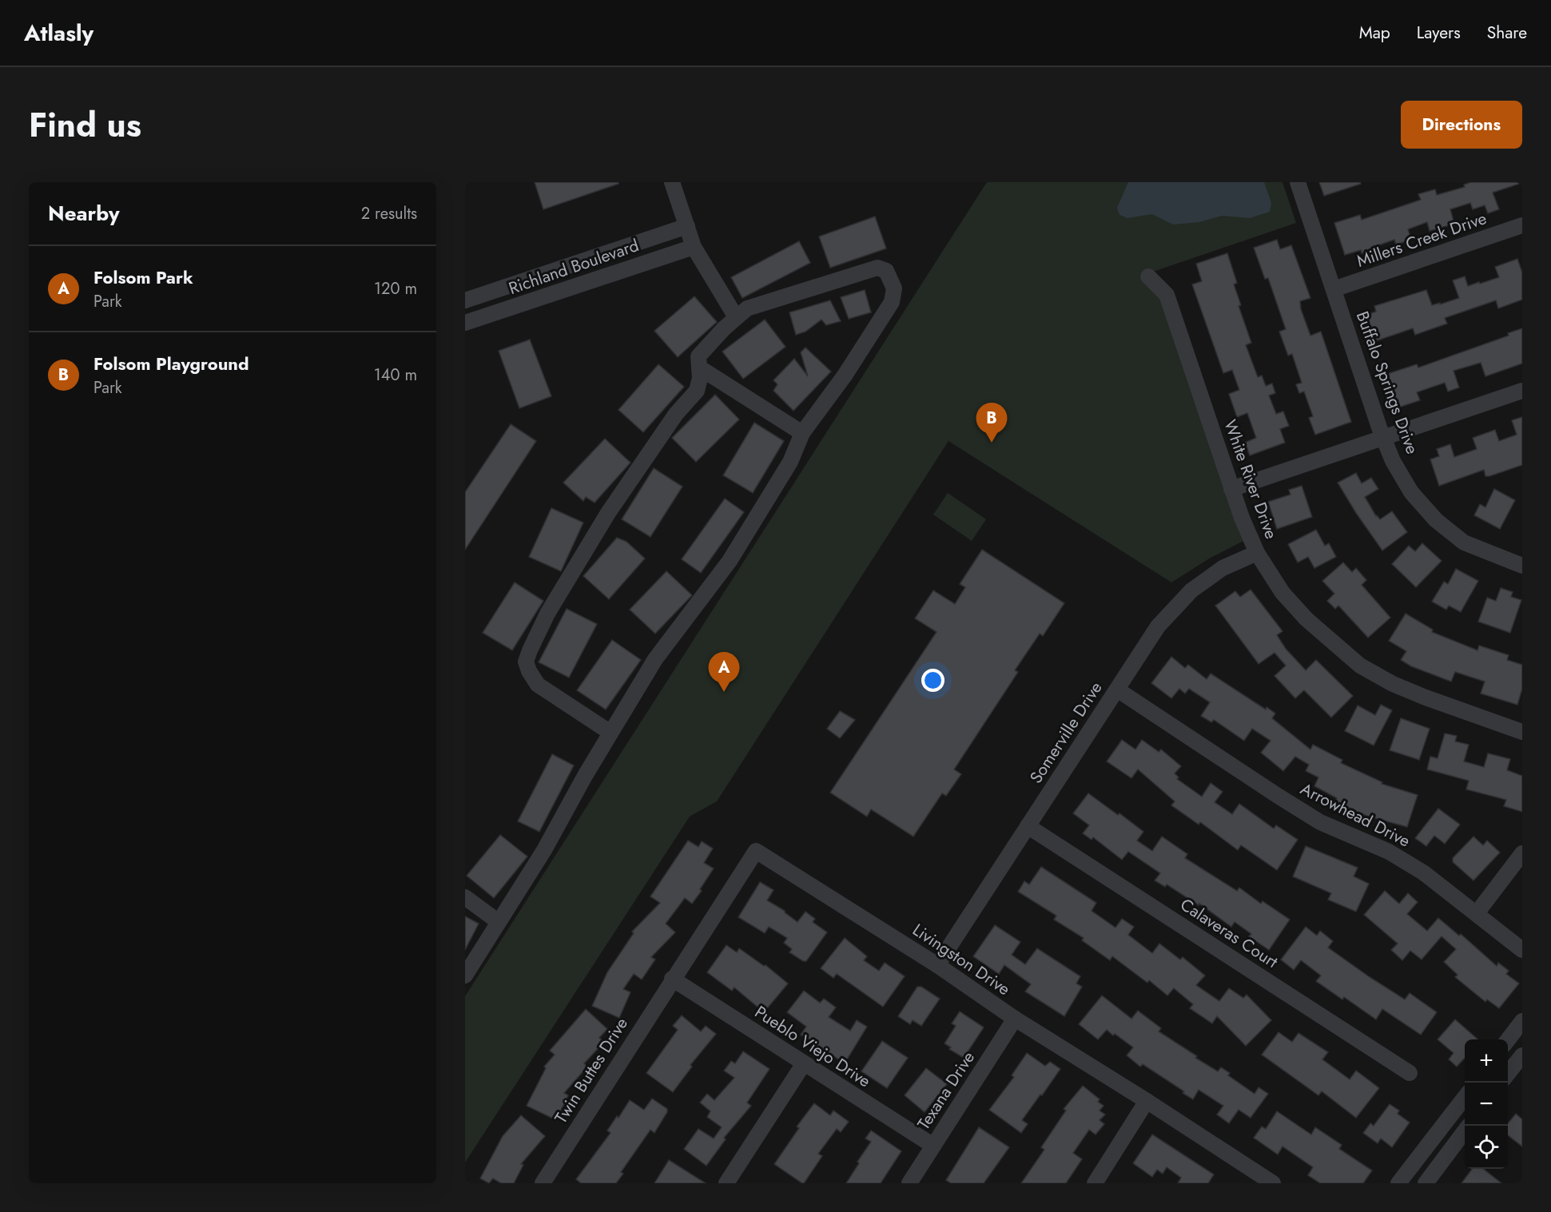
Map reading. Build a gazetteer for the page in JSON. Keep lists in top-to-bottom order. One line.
{"streets":{"street":["Millers Creek Drive","Richland Boulevard","Buffalo Springs Drive","White River Drive","Somerville Drive","Arrowhead Drive","Calaveras Court","Livingston Drive","Pueblo Viejo Drive","Twin Buttes Drive","Texana Drive"]},"crossings":[["Millers Creek Drive","Buffalo Springs Drive"],["White River Drive","Somerville Drive"],["Somerville Drive","Arrowhead Drive"],["Somerville Drive","Calaveras Court"],["Somerville Drive","Livingston Drive"],["Livingston Drive","Pueblo Viejo Drive"],["Livingston Drive","Twin Buttes Drive"],["Livingston Drive","Texana Drive"],["Pueblo Viejo Drive","Twin Buttes Drive"],["Pueblo Viejo Drive","Texana Drive"]],"page":{"header":"Atlasly","nav":["Map","Layers","Share"],"title":"Find us","buttons":"Directions","heading":["Nearby","2 results"],"list":[{"mark":"A","name":"Folsom Park","note":"Park","value":"120 m"},{"mark":"B","name":"Folsom Playground","note":"Park","value":"140 m"}],"pins":["B","A"],"map_buttons":["+","−"]}}
